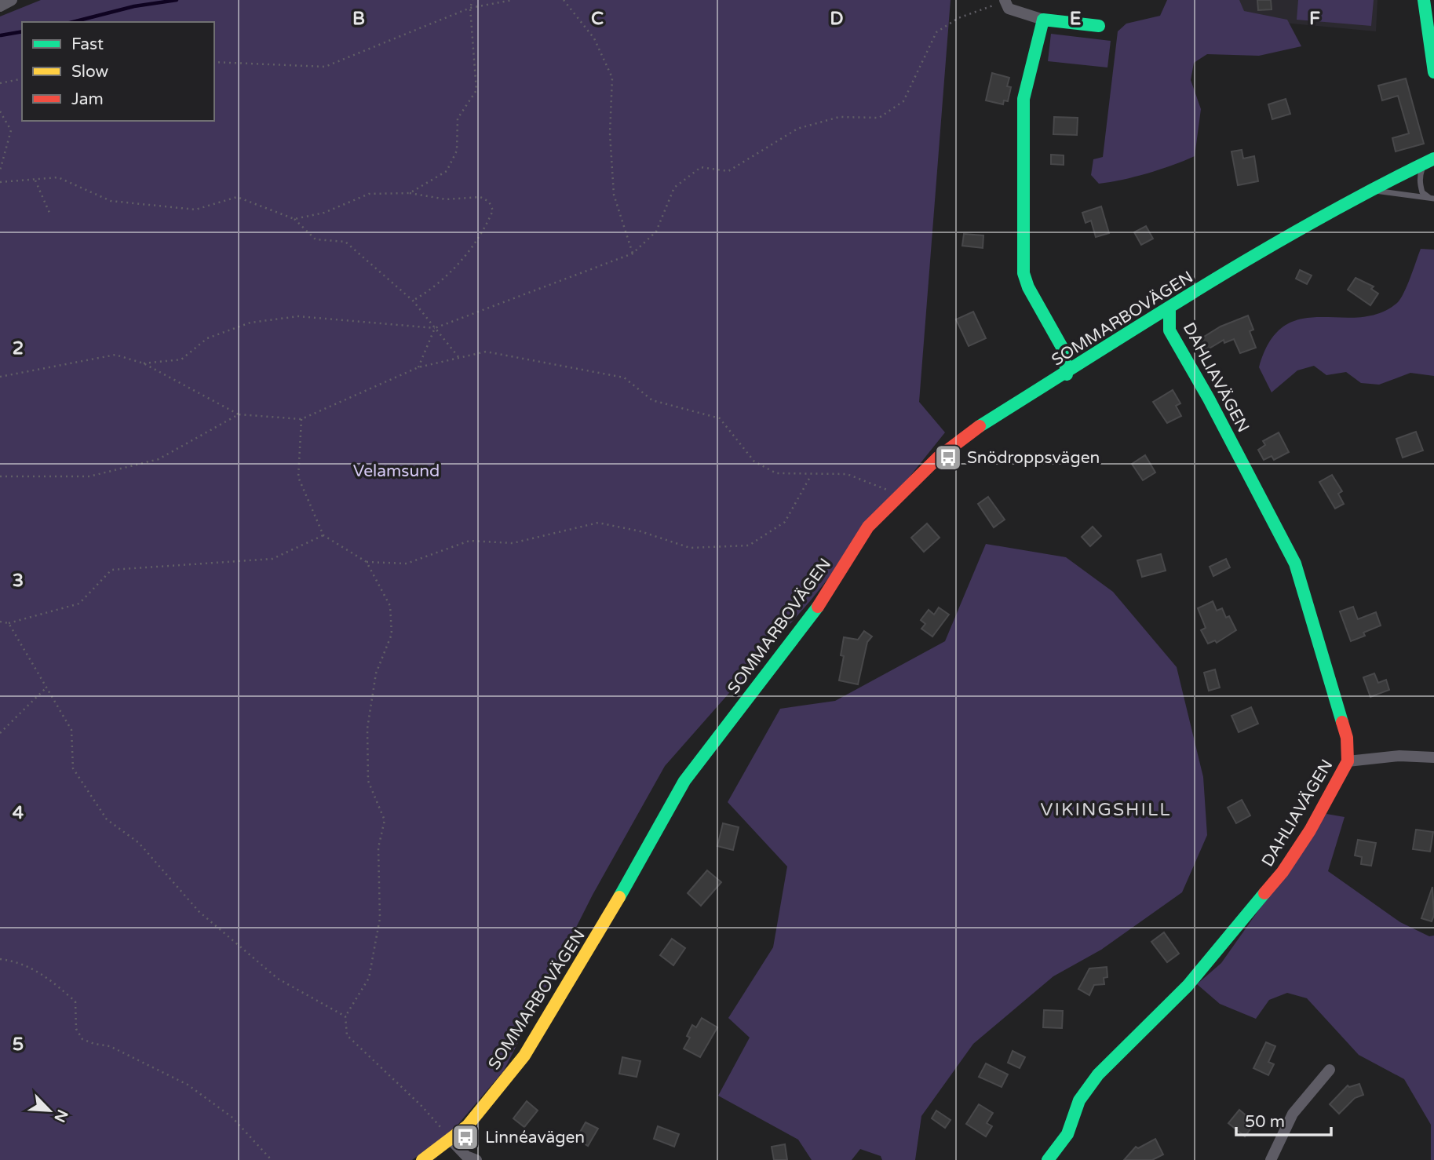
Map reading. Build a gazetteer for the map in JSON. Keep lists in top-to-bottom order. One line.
{"streets":{"street":["SOMMARBOVÄGEN","DAHLIAVÄGEN"]},"crossings":[["SOMMARBOVÄGEN","DAHLIAVÄGEN"]],"districts":["VIKINGSHILL"],"parks":["Velamsund"],"places":{"bus stop":["Snödroppsvägen","Linnéavägen"]},"legend":["Fast","Slow","Jam"],"scale_bar":"50 m","north":"bottom right","grid":{"columns":["B","C","D","E","F"],"rows":["2","3","4","5"]}}
